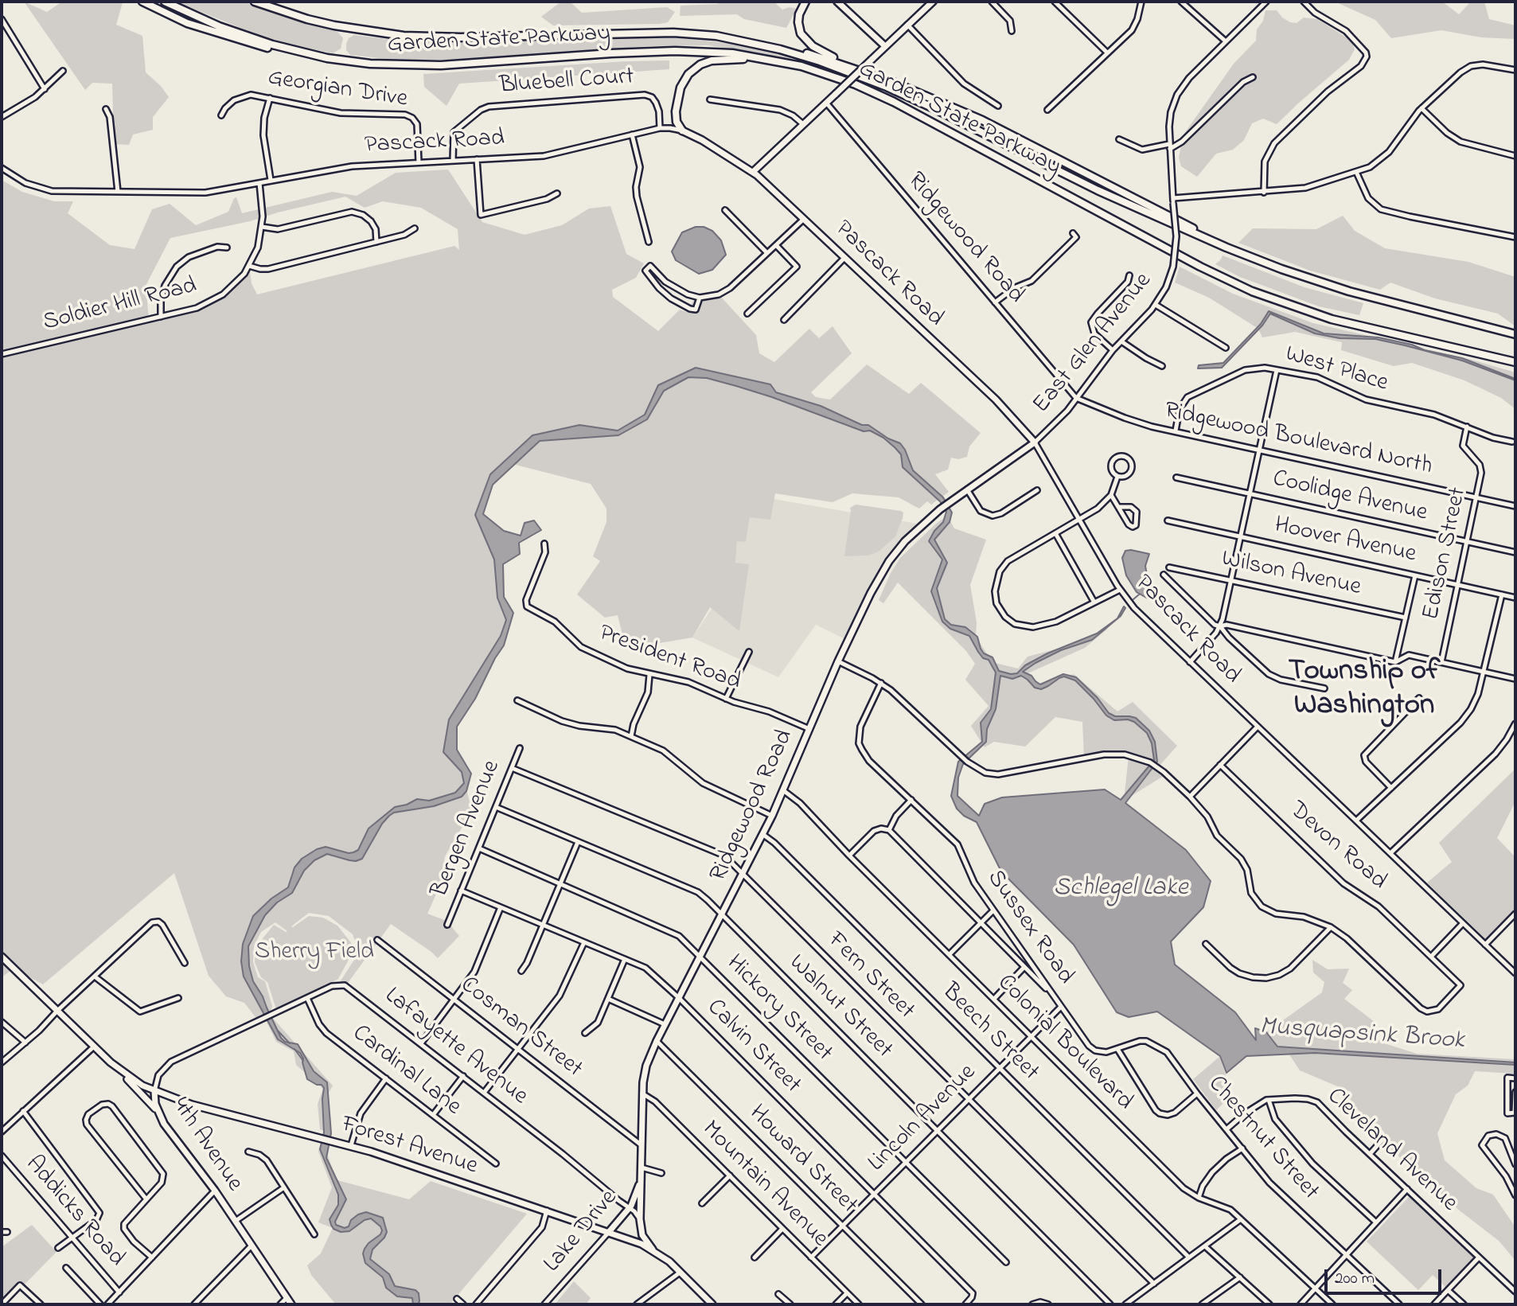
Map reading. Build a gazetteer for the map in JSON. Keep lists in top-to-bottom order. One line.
{"streets":{"highway":["Garden State Parkway"],"main road":["Pascack Road","Ridgewood Road","4th Avenue","Forest Avenue","Lake Drive"],"street":["Bluebell Court","Georgian Drive","Soldier Hill Road","East Glen Avenue","West Place","Ridgewood Boulevard North","Coolidge Avenue","Hoover Avenue","Edison Street","Wilson Avenue","President Road","Bergen Avenue","Devon Road","Sussex Road","Fern Street","Walnut Street","Hickory Street","Cosman Street","Beech Street","Colonial Boulevard","Lafayette Avenue","Calvin Street","Cardinal Lane","Lincoln Avenue","Chestnut Street","Cleveland Avenue","Howard Street","Mountain Avenue","Addicks Road"]},"crossings":[["Bluebell Court","Pascack Road"],["Georgian Drive","Pascack Road"],["Pascack Road","Ridgewood Road"],["Pascack Road","Soldier Hill Road"],["Pascack Road","East Glen Avenue"],["Ridgewood Road","East Glen Avenue"],["Ridgewood Road","Ridgewood Boulevard North"],["Ridgewood Road","President Road"],["Ridgewood Road","Fern Street"],["Ridgewood Road","Walnut Street"],["Ridgewood Road","Hickory Street"],["Ridgewood Road","Cosman Street"],["Ridgewood Road","Beech Street"],["Ridgewood Road","Colonial Boulevard"],["Ridgewood Road","Lafayette Avenue"],["Ridgewood Road","Calvin Street"],["Ridgewood Road","Forest Avenue"],["Ridgewood Road","Howard Street"],["Ridgewood Road","Mountain Avenue"],["Ridgewood Road","Lake Drive"],["East Glen Avenue","Ridgewood Boulevard North"],["West Place","Ridgewood Boulevard North"],["West Place","Edison Street"],["Ridgewood Boulevard North","Edison Street"],["Coolidge Avenue","Edison Street"],["Hoover Avenue","Edison Street"],["Bergen Avenue","Fern Street"],["Bergen Avenue","Walnut Street"],["Bergen Avenue","Hickory Street"],["Bergen Avenue","Calvin Street"],["Sussex Road","Lincoln Avenue"],["Sussex Road","Chestnut Street"],["Fern Street","Lincoln Avenue"],["Walnut Street","Lincoln Avenue"],["Hickory Street","Lincoln Avenue"],["Beech Street","Lincoln Avenue"],["Colonial Boulevard","Lincoln Avenue"],["Lafayette Avenue","Cardinal Lane"],["Lafayette Avenue","4th Avenue"],["Lafayette Avenue","Forest Avenue"],["Lafayette Avenue","Lake Drive"],["Calvin Street","Lincoln Avenue"],["Lincoln Avenue","Howard Street"],["Lincoln Avenue","Mountain Avenue"],["Chestnut Street","Cleveland Avenue"],["4th Avenue","Forest Avenue"],["Forest Avenue","Lake Drive"]],"districts":["Township of Washington"],"water":["Schlegel Lake","Musquapsink Brook"],"parks":["Sherry Field"],"scale_bar":"200 m"}
